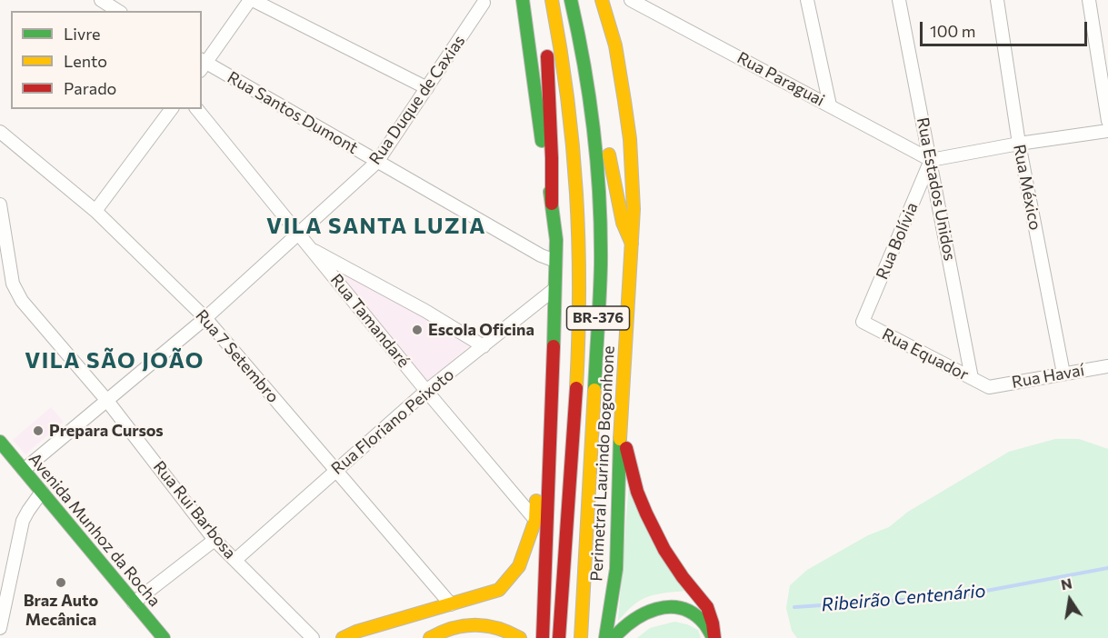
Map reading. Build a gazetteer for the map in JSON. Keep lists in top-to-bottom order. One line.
{"streets":{"main road":["BR-376","Perimetral Laurindo Bogonhone","Avenida Munhoz da Rocha"],"street":["Rua Paraguai","Rua Duque de Caxias","Rua Santos Dumont","Rua México","Rua Estados Unidos","Rua Bolívia","Rua Tamandaré","Rua Equador","Rua 7 Setembro","Rua Havaí","Rua Floriano Peixoto","Rua Rui Barbosa"]},"crossings":[["Rua Paraguai","Rua Estados Unidos"],["Rua Paraguai","Rua Bolívia"],["Rua Duque de Caxias","Rua Santos Dumont"],["Rua Duque de Caxias","Rua Tamandaré"],["Rua Duque de Caxias","Rua 7 Setembro"],["Rua Duque de Caxias","Rua Rui Barbosa"],["Rua Duque de Caxias","Avenida Munhoz da Rocha"],["Rua México","Rua Havaí"],["Rua Estados Unidos","Rua Bolívia"],["Rua Estados Unidos","Rua Equador"],["Rua Bolívia","Rua Equador"],["Rua Tamandaré","Rua Floriano Peixoto"],["Rua Equador","Rua Havaí"],["Rua 7 Setembro","Rua Floriano Peixoto"],["Rua Floriano Peixoto","Rua Rui Barbosa"]],"districts":["VILA SANTA LUZIA","VILA SÃO JOÃO"],"water":["Ribeirão Centenário"],"places":["Escola Oficina","Prepara Cursos","Braz Auto Mecânica"],"legend":["Livre","Lento","Parado"],"scale_bar":"100 m","north":"top"}
